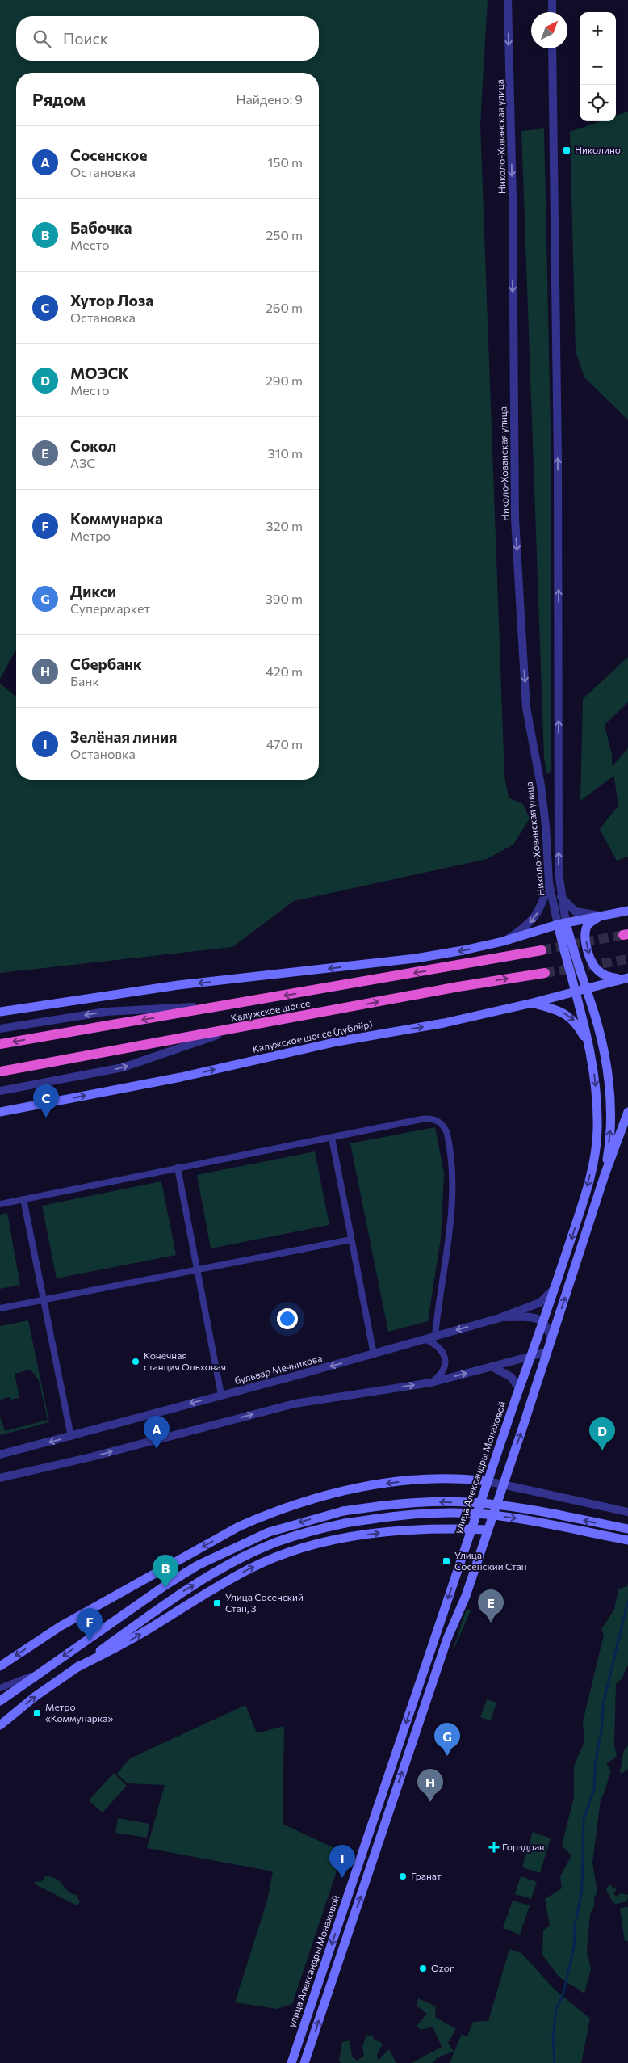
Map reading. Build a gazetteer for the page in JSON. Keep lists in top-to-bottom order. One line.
{"streets":{"highway":["Калужское шоссе"],"main road":["Калужское шоссе (дублёр)","улица Александры Монаховой"],"street":["Николо-Хованская улица","бульвар Мечникова"]},"crossings":[["Николо-Хованская улица","улица Александры Монаховой"],["Калужское шоссе (дублёр)","улица Александры Монаховой"],["бульвар Мечникова","улица Александры Монаховой"]],"places":{"transit":["Николино","Улица Сосенский Стан","Улица Сосенский Стан, 3","Метро «Коммунарка»"],"other":["Конечная станция Ольховая","Гранат","Ozon"],"health":["Горздрав"]},"north":"top right","page":{"map_buttons":["+","−"],"search":"Поиск","heading":["Рядом","Найдено: 9"],"list":[{"mark":"A","name":"Сосенское","note":"Остановка","value":"150 m"},{"mark":"B","name":"Бабочка","note":"Место","value":"250 m"},{"mark":"C","name":"Хутор Лоза","note":"Остановка","value":"260 m"},{"mark":"D","name":"МОЭСК","note":"Место","value":"290 m"},{"mark":"E","name":"Сокол","note":"АЗС","value":"310 m"},{"mark":"F","name":"Коммунарка","note":"Метро","value":"320 m"},{"mark":"G","name":"Дикси","note":"Супермаркет","value":"390 m"},{"mark":"H","name":"Сбербанк","note":"Банк","value":"420 m"},{"mark":"I","name":"Зелёная линия","note":"Остановка","value":"470 m"}],"pins":["C","A","D","B","E","F","G","H","I"]}}
